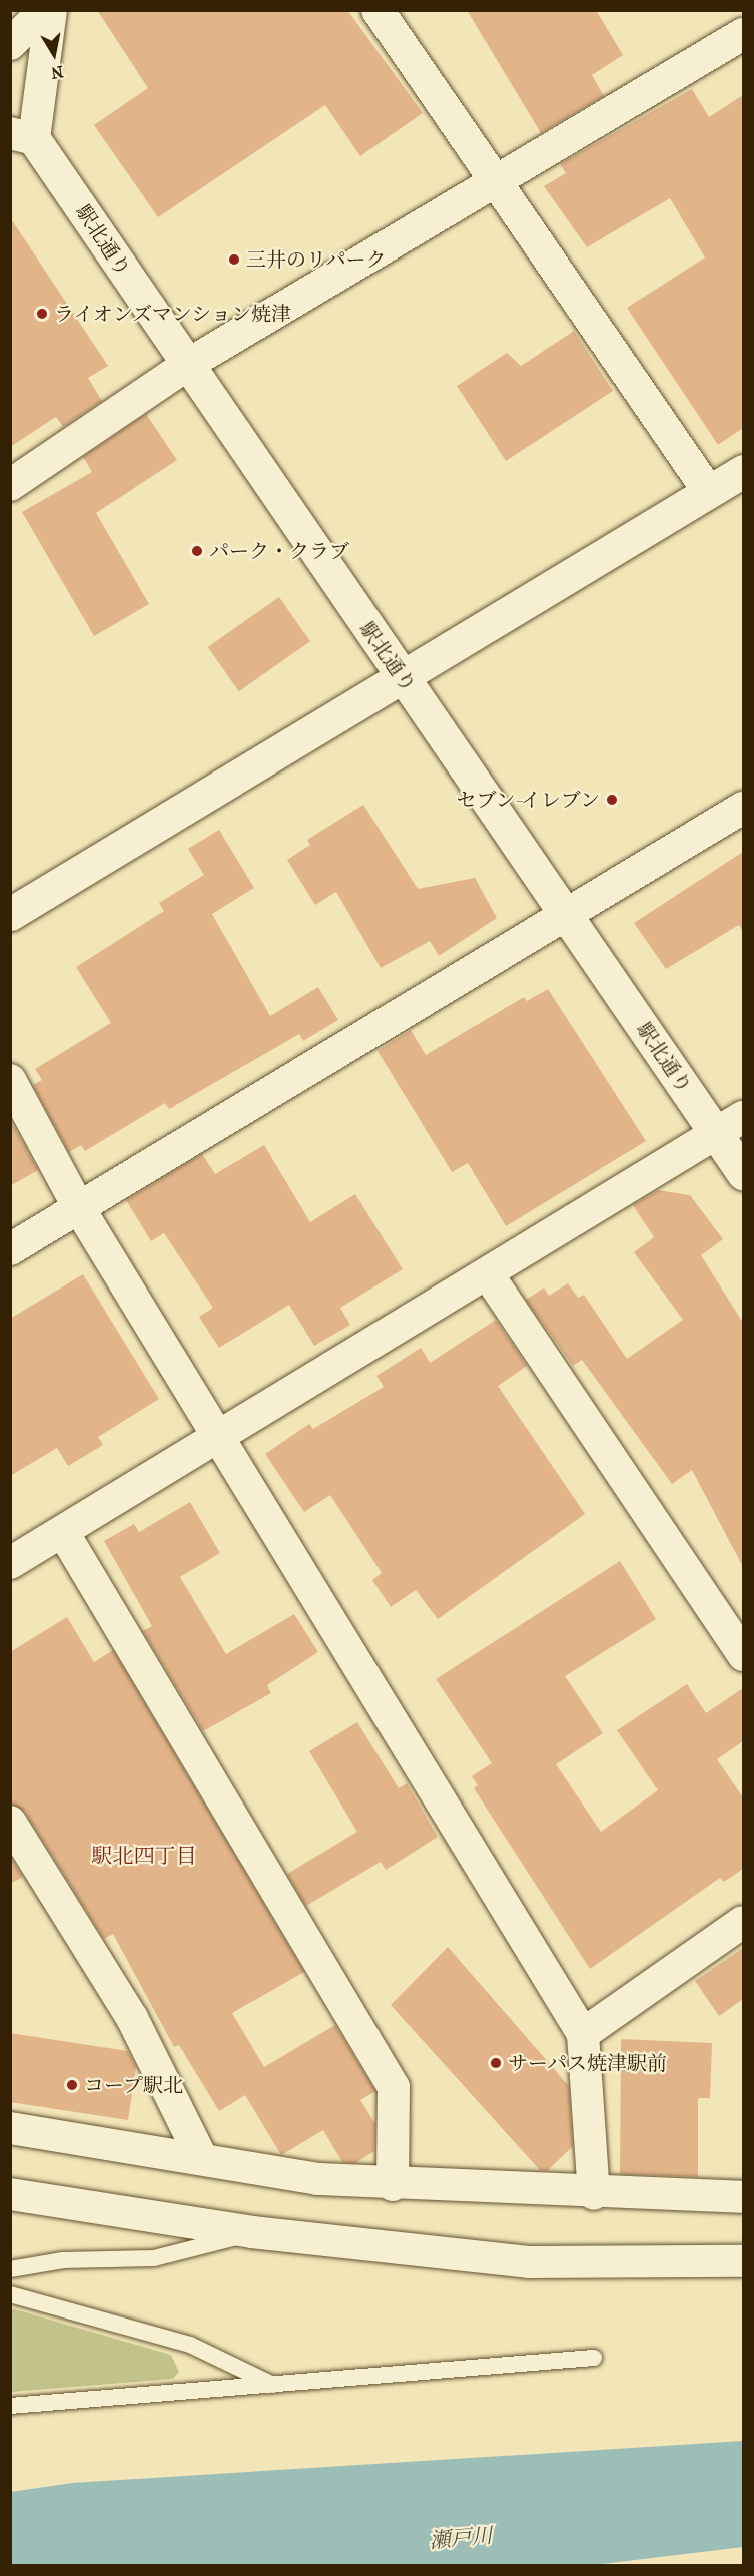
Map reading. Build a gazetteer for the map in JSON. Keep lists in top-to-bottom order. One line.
{"streets":{"street":["駅北通り"]},"districts":["駅北四丁目"],"water":["瀬戸川"],"places":["三井のリパーク","ライオンズマンション焼津","パーク・クラブ","セブン-イレブン","サーパス焼津駅前","コープ駅北"],"north":"bottom"}
